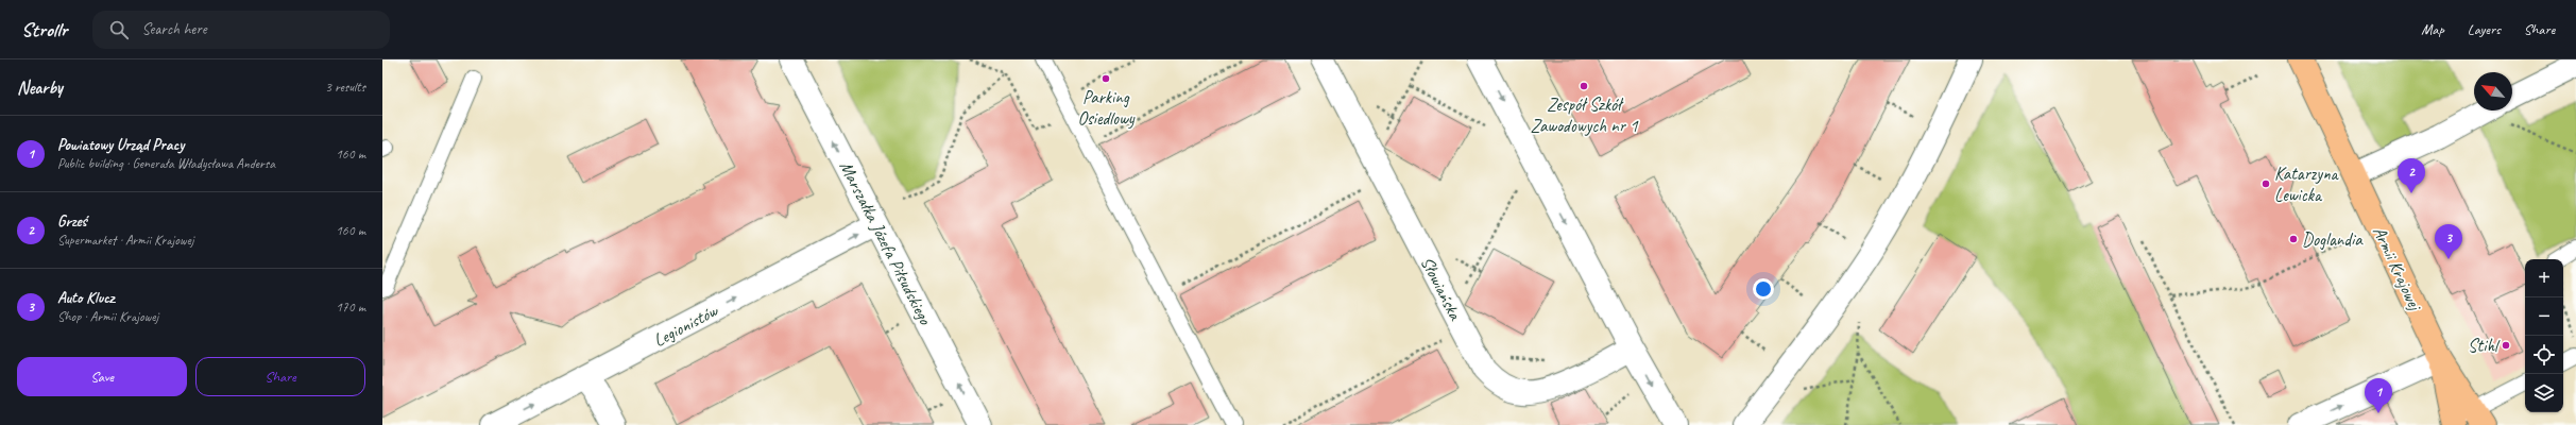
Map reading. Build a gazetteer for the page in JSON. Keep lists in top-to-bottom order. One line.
{"streets":{"main road":["Armii Krajowej"],"street":["Marszałka Józefa Piłsudskiego","Słowiańska","Legionistów"]},"crossings":[["Marszałka Józefa Piłsudskiego","Legionistów"]],"one_way":["Marszałka Józefa Piłsudskiego","Legionistów"],"places":["Parking Osiedlowy","Zespół Szkół Zawodowych nr 1","Katarzyna Lewicka","Doglandia","Stihl"],"north":"top left","page":{"header":"Strollr","search":"Search here","nav":["Map","Layers","Share"],"heading":["Nearby","3 results"],"list":[{"mark":"1","name":"Powiatowy Urząd Pracy","note":"Public building · Generała Władysława Andersa","value":"160 m"},{"mark":"2","name":"Grześ","note":"Supermarket · Armii Krajowej","value":"160 m"},{"mark":"3","name":"Auto Klucz","note":"Shop · Armii Krajowej","value":"170 m"}],"pins":["2","3","1"],"map_buttons":["+","−"],"buttons":["Save","Share"]}}
